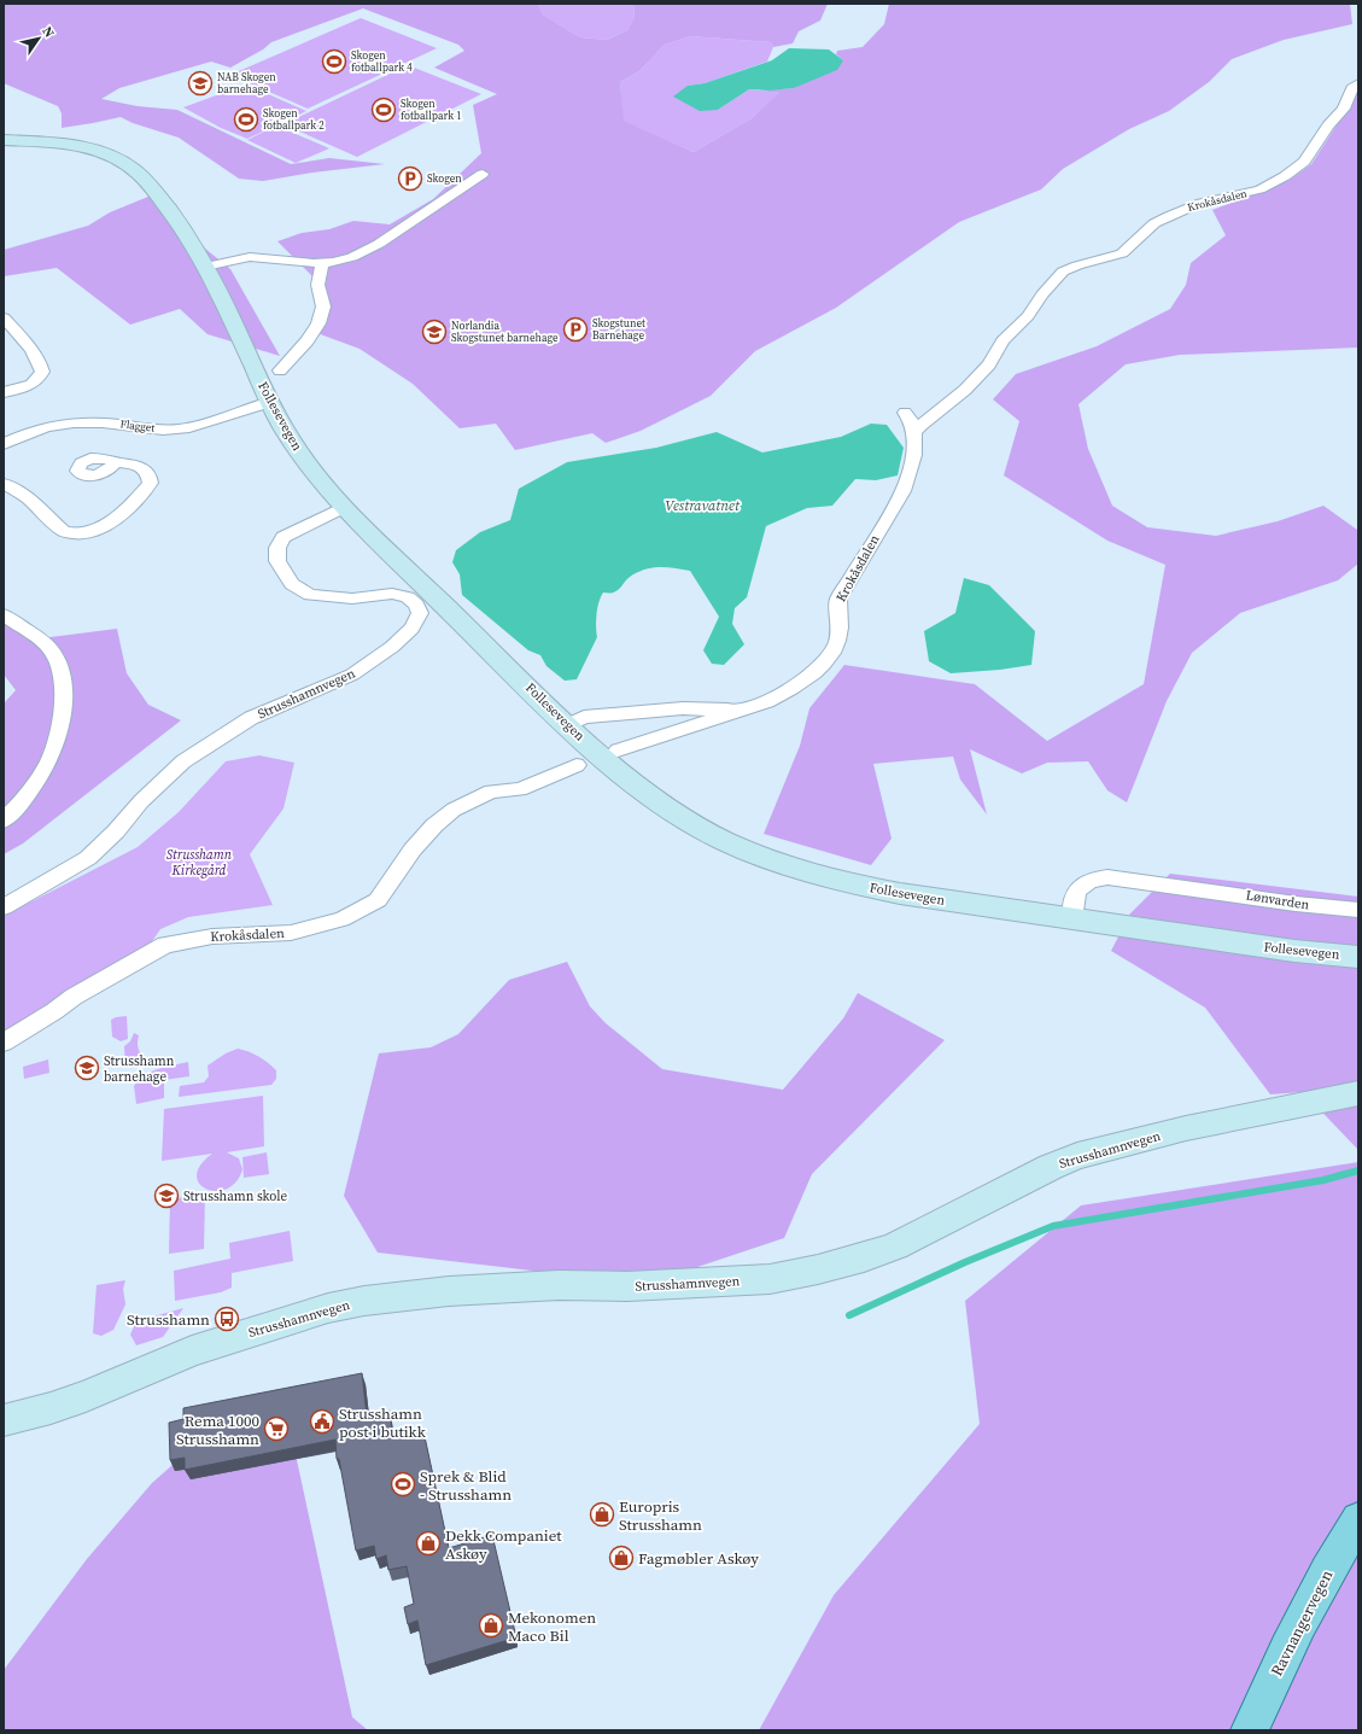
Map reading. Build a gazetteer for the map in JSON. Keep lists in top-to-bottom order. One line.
{"streets":{"main road":["Follesevegen","Strusshamnvegen","Ravnangervegen"],"street":["Krokåsdalen","Flagget","Lønvarden"]},"crossings":[["Krokåsdalen","Follesevegen"],["Follesevegen","Flagget"],["Follesevegen","Strusshamnvegen"],["Follesevegen","Lønvarden"]],"water":["Vestravatnet"],"parks":["Strusshamn Kirkegård"],"places":{"sports":["Skogen fotballpark 4","Skogen fotballpark 1","Skogen fotballpark 2","Sprek & Blid - Strusshamn"],"school or university":["NAB Skogen barnehage","Norlandia Skogstunet barnehage","Strusshamn barnehage","Strusshamn skole"],"parking":["Skogen","Skogstunet Barnehage"],"bus stop":["Strusshamn"],"public building":["Strusshamn post i butikk"],"supermarket":["Rema 1000 Strusshamn"],"shop":["Europris Strusshamn","Dekk Companiet Askøy","Fagmøbler Askøy","Mekonomen Maco Bil"]},"north":"top right"}
